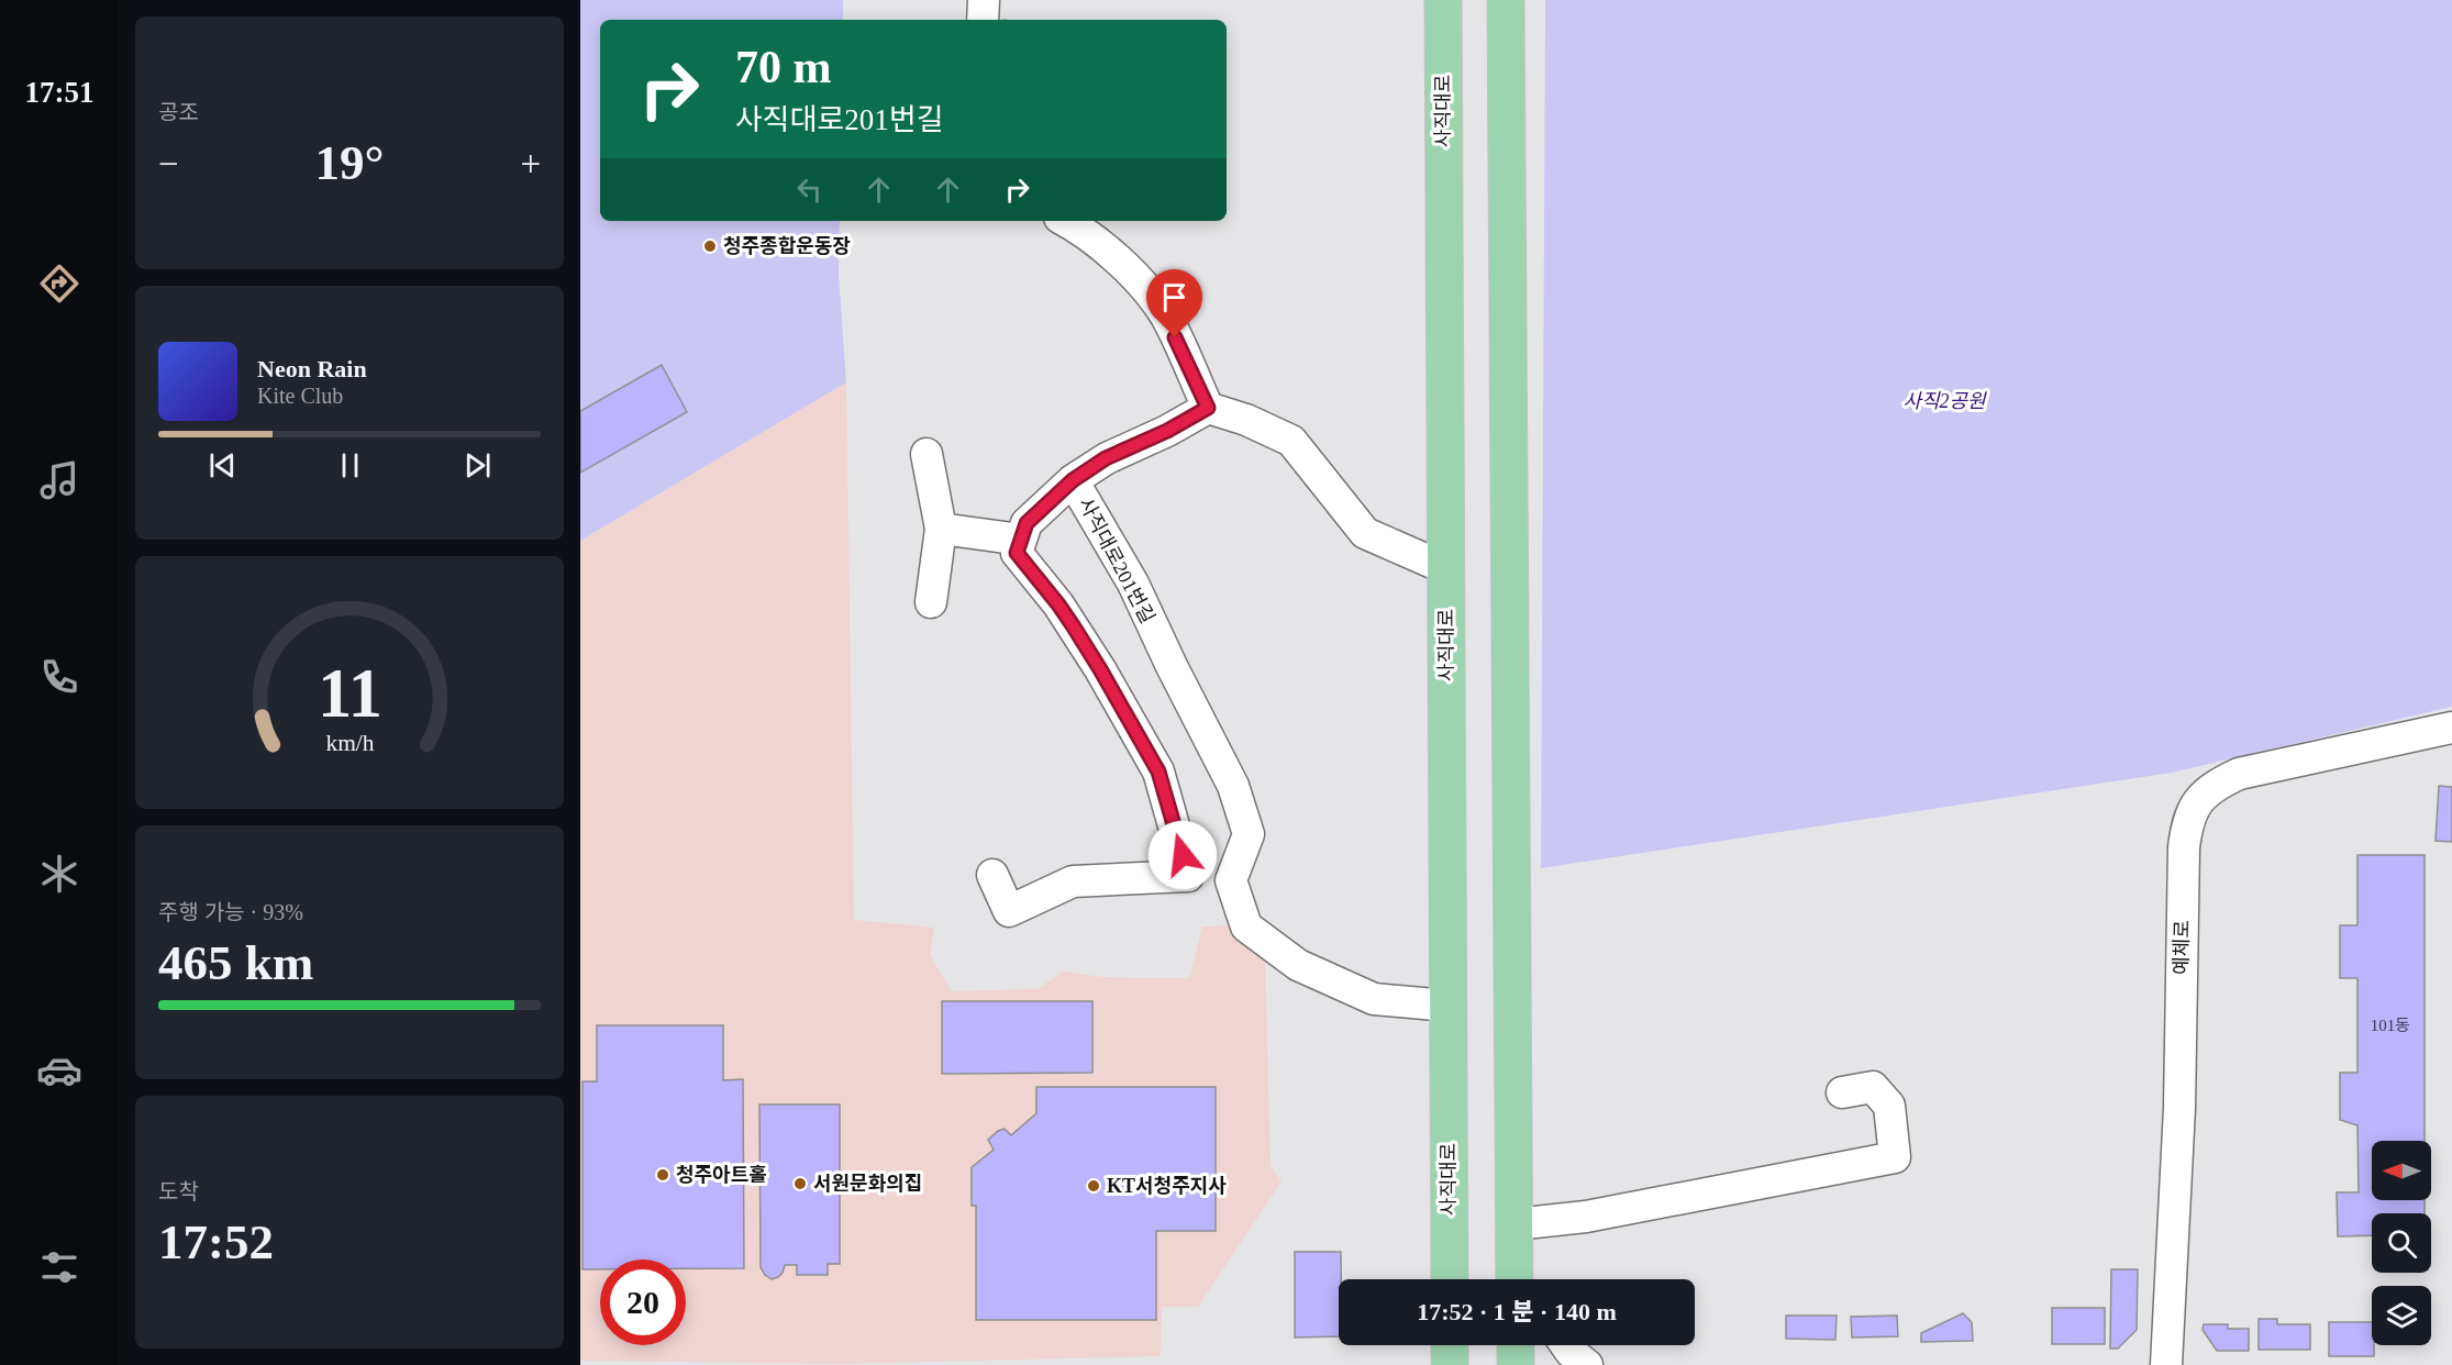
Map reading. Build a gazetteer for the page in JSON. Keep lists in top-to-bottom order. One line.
{"streets":{"main road":["사직대로"],"street":["사직대로201번길","예체로"]},"parks":["사직2공원"],"places":["청주종합운동장","청주아트홀","서원문화의집","KT서청주지사"],"house_numbers":["101동"],"north":"left","page":{"tabs":"17:51","tile":["공조",["주행 가능 · 93%","465 km"],["도착","17:52"]],"turn":["70 m","사직대로201번길"],"heat":["−","19°","+"],"song":["Neon Rain","Kite Club"],"limit":"20","trip":"17:52 · 1 분 · 140 m","gauge":["11","km/h"]}}
